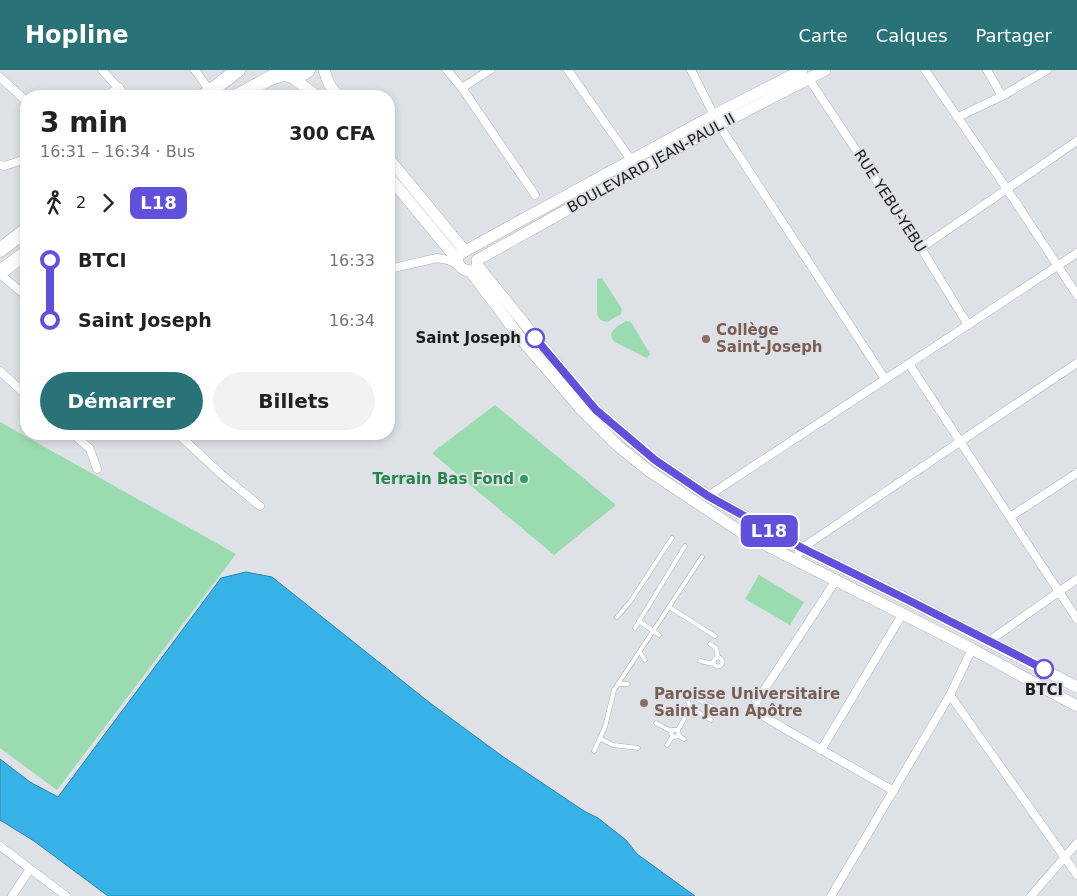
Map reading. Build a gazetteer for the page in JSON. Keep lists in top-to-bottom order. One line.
{"streets":{"main road":["BOULEVARD JEAN-PAUL II"],"street":["RUE YEBU-YEBU"]},"crossings":[["BOULEVARD JEAN-PAUL II","RUE YEBU-YEBU"]],"places":["Saint Joseph","Collège Saint-Joseph","Terrain Bas Fond","BTCI","Paroisse Universitaire Saint Jean Apôtre"],"lines":["bus line L18"],"page":{"header":"Hopline","nav":["Carte","Calques","Partager"],"on_map":"L18","heading":["3 min","16:31 – 16:34 · Bus","300 CFA"],"legs":["2","L18"],"list":[{"name":"BTCI","value":"16:33"},{"name":"Saint Joseph","value":"16:34"}],"buttons":["Démarrer","Billets"]}}
